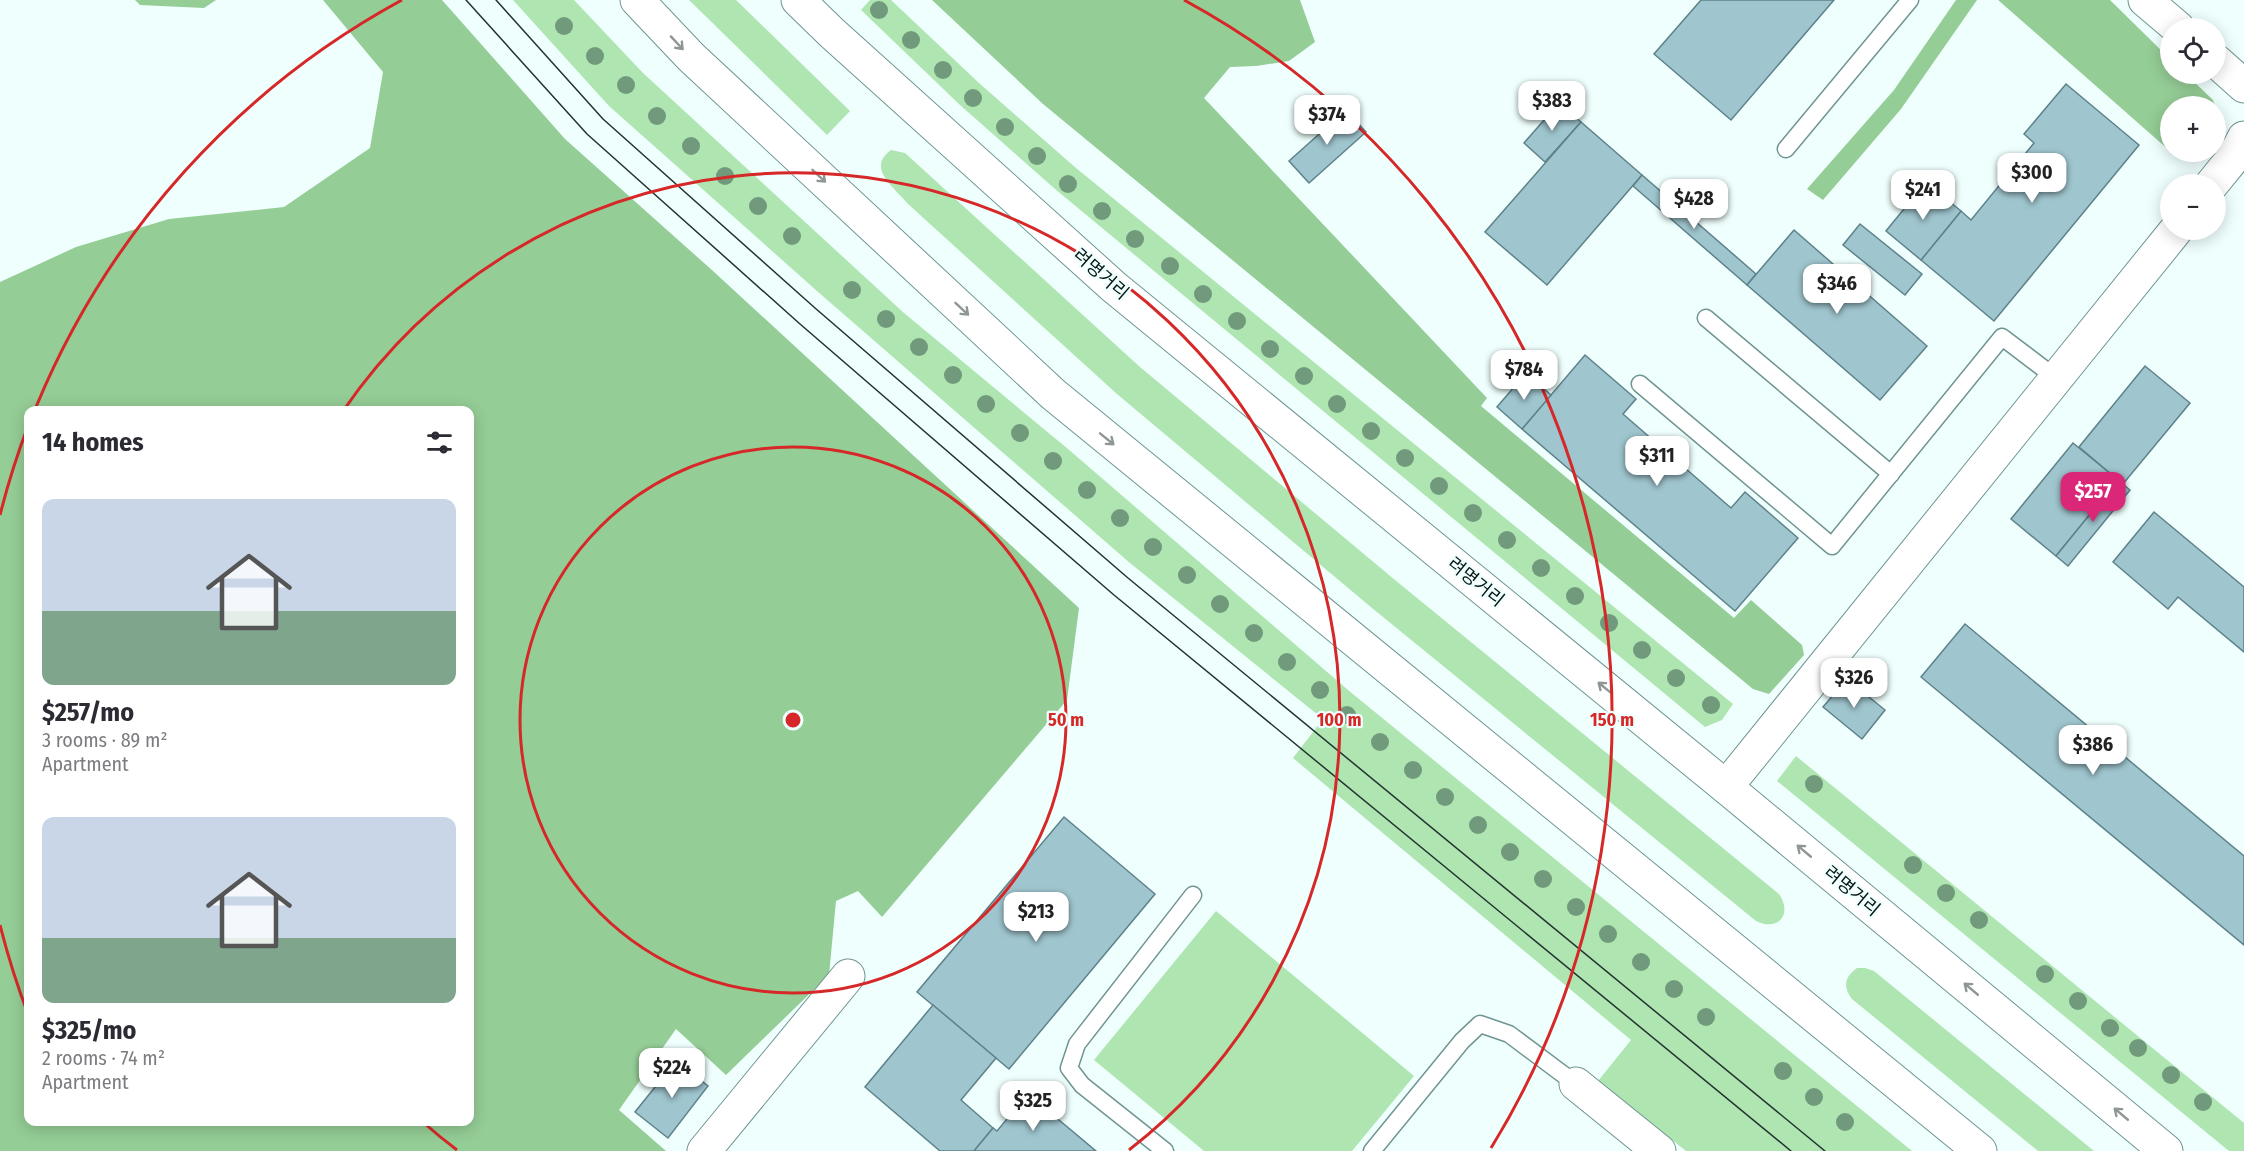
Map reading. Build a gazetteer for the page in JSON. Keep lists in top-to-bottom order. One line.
{"streets":{"main road":["려명거리"]},"page":{"map_buttons":["+","−"],"price":["$383","$374","$300","$241","$428","$346","$784","$311","$257","$326","$386","$213","$224","$325"],"heading":"14 homes","list":[{"name":"$257/mo","note":"3 rooms · 89 m² · Apartment"},{"name":"$325/mo","note":"2 rooms · 74 m² · Apartment"}]},"rings":["50 m","100 m","150 m"]}
